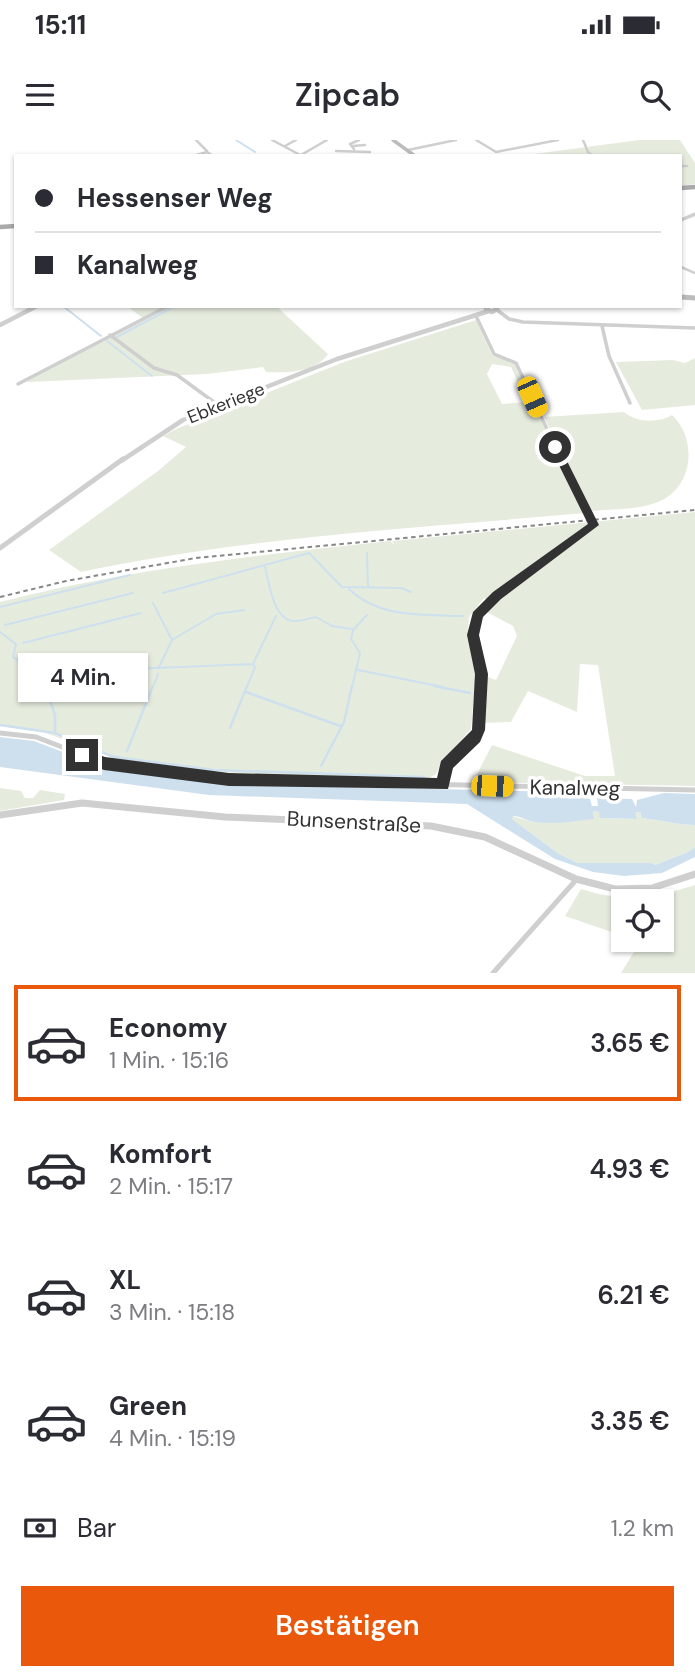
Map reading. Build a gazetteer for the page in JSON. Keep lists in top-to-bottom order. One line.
{"streets":{"street":["Ebkeriege","Kanalweg","Bunsenstraße"]},"page":{"status":"15:11","header":"Zipcab","banner":["Hessenser Weg","Kanalweg"],"bubble":"4 Min.","list":[{"name":"Economy","note":"1 Min. · 15:16","value":"3.65 €"},{"name":"Komfort","note":"2 Min. · 15:17","value":"4.93 €"},{"name":"XL","note":"3 Min. · 15:18","value":"6.21 €"},{"name":"Green","note":"4 Min. · 15:19","value":"3.35 €"}],"pay":["Bar","1.2 km"],"buttons":"Bestätigen"}}
